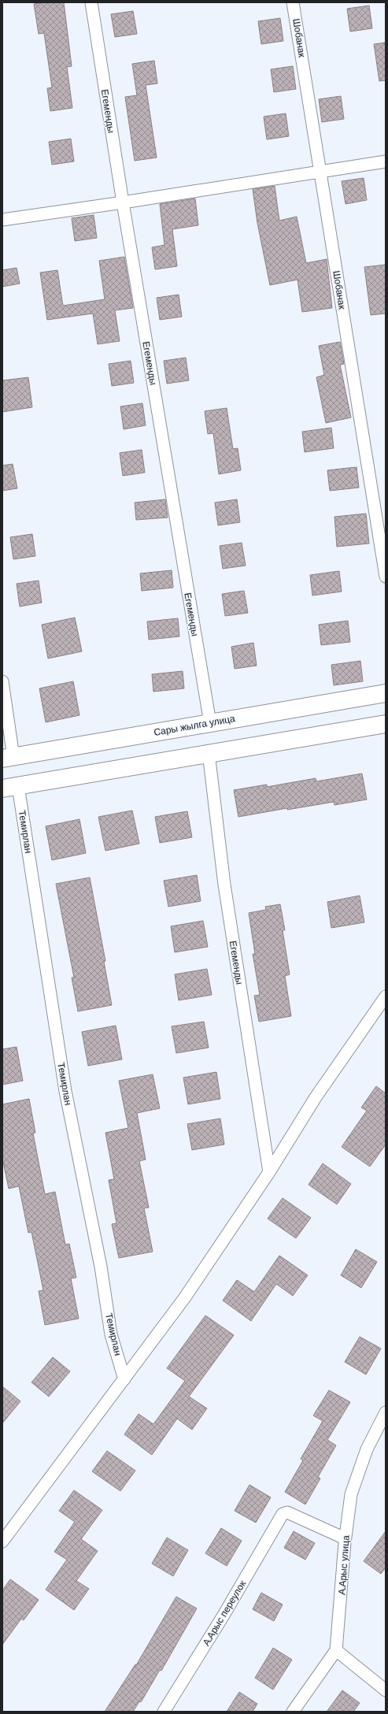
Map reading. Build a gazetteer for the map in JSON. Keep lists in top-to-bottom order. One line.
{"streets":{"street":["Шобанак","Егеменды","Сары жылга улица","Темирлан","А.Арыс улица","А.Арыс переулок"]},"crossings":[["Егеменды","Сары жылга улица"],["А.Арыс улица","А.Арыс переулок"]]}
